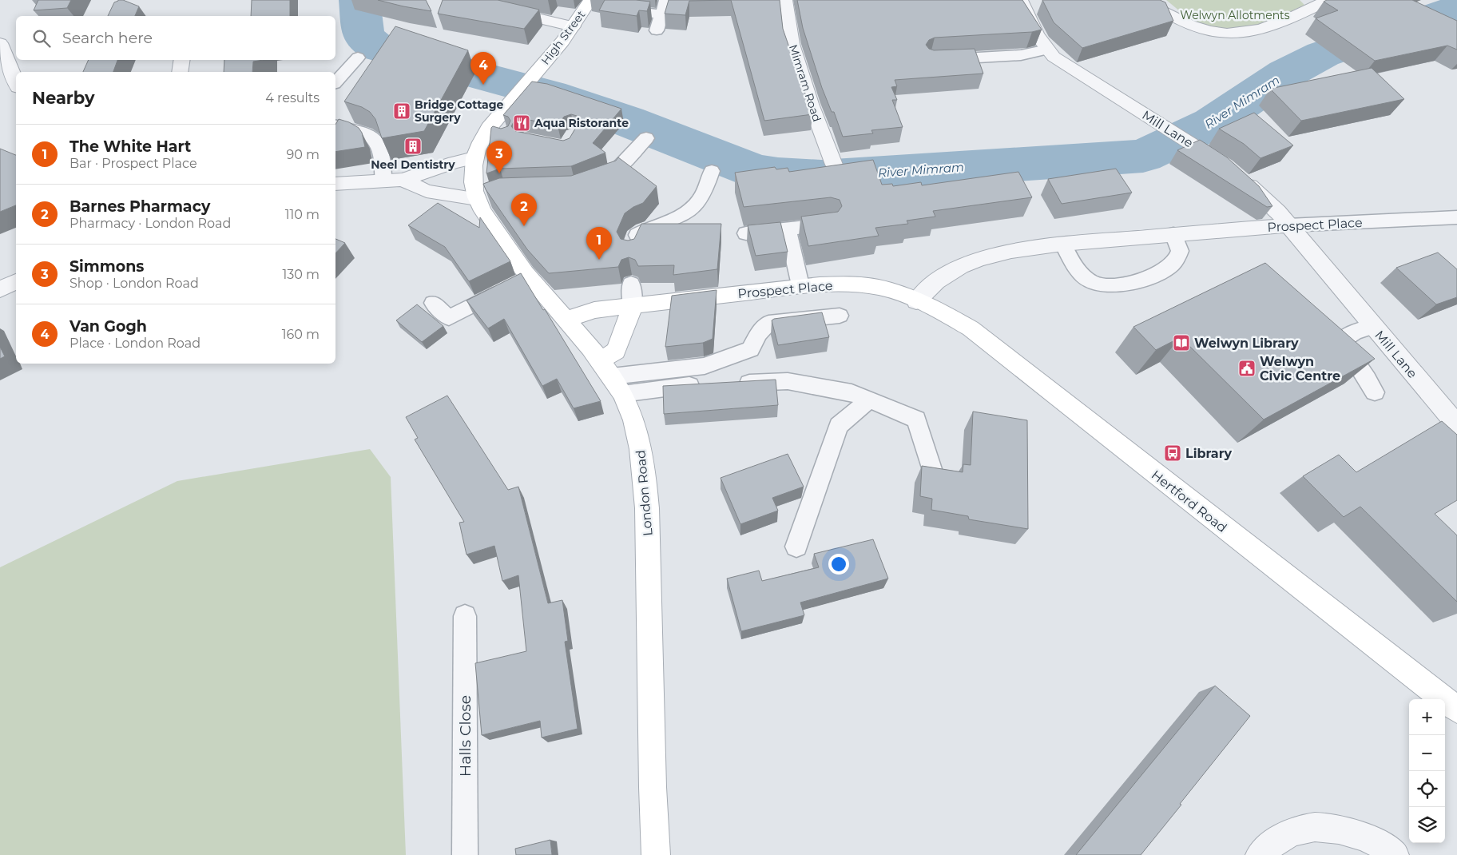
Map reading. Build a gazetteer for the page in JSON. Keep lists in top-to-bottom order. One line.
{"streets":{"street":["High Street","Mimram Road","Mill Lane","Prospect Place","London Road","Hertford Road"],"lane":["Halls Close"]},"crossings":[["High Street","London Road"],["Mill Lane","Prospect Place"],["Prospect Place","London Road"],["Prospect Place","Hertford Road"]],"water":["River Mimram"],"parks":["Welwyn Allotments"],"places":{"building":["Bridge Cottage Surgery","Neel Dentistry"],"restaurant":["Aqua Ristorante"],"library":["Welwyn Library"],"public building":["Welwyn Civic Centre"],"bus stop":["Library"]},"page":{"search":"Search here","pins":["4","3","2","1"],"heading":["Nearby","4 results"],"list":[{"mark":"1","name":"The White Hart","note":"Bar · Prospect Place","value":"90 m"},{"mark":"2","name":"Barnes Pharmacy","note":"Pharmacy · London Road","value":"110 m"},{"mark":"3","name":"Simmons","note":"Shop · London Road","value":"130 m"},{"mark":"4","name":"Van Gogh","note":"Place · London Road","value":"160 m"}],"map_buttons":["+","−"]}}
